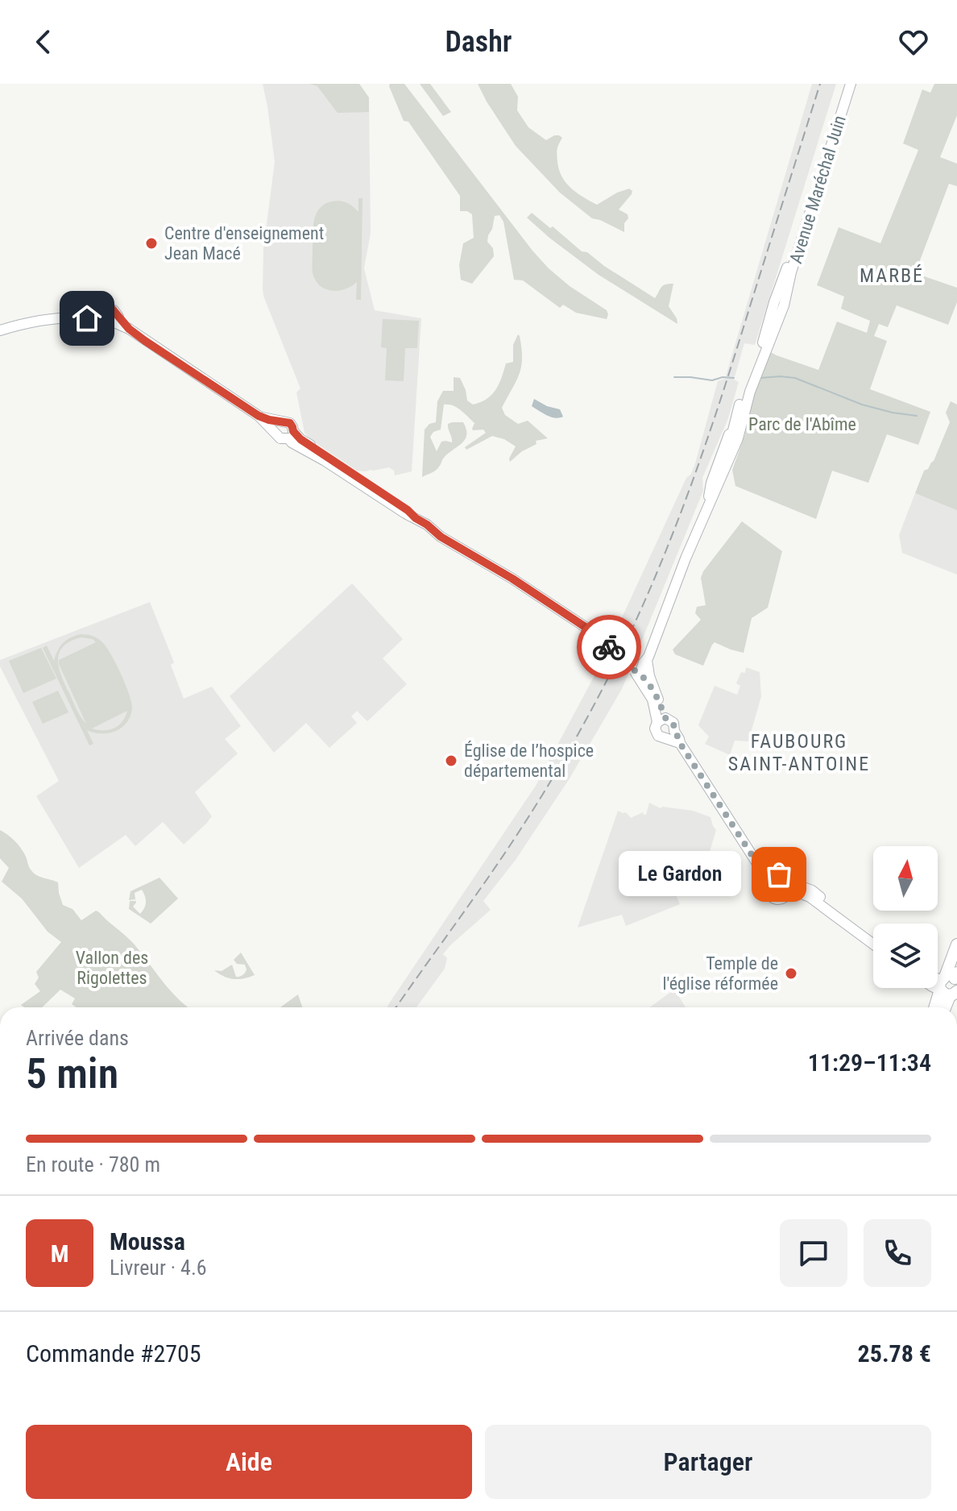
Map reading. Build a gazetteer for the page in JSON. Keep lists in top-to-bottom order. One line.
{"streets":{"main road":["Avenue Maréchal Juin"]},"districts":["MARBÉ","FAUBOURG SAINT-ANTOINE"],"parks":["Parc de l'Abîme","Vallon des Rigolettes"],"places":["Centre d'enseignement Jean Macé","Église de l’hospice départemental","Le Gardon","Temple de l'église réformée"],"north":"top","page":{"header":"Dashr","bubble":"Le Gardon","heading":["5 min","Arrivée dans","11:29–11:34"],"panel":["Moussa","Livreur · 4.6","Commande #2705","25.78 €"],"bar":"En route · 780 m","round":"M","buttons":["Aide","Partager"]}}
